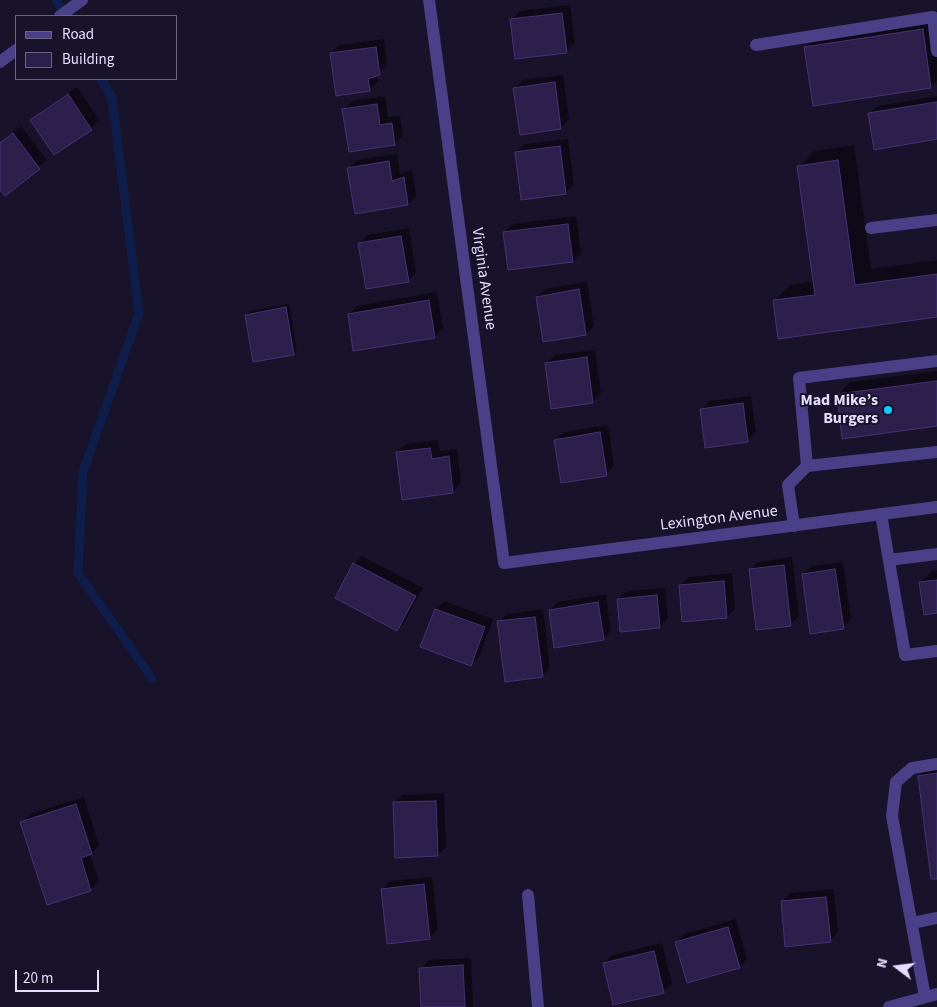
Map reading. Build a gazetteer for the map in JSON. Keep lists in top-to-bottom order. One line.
{"streets":{"street":["Virginia Avenue","Lexington Avenue"]},"crossings":[["Virginia Avenue","Lexington Avenue"]],"places":["Mad Mike’s Burgers"],"legend":["Road","Building"],"scale_bar":"20 m","north":"left"}
